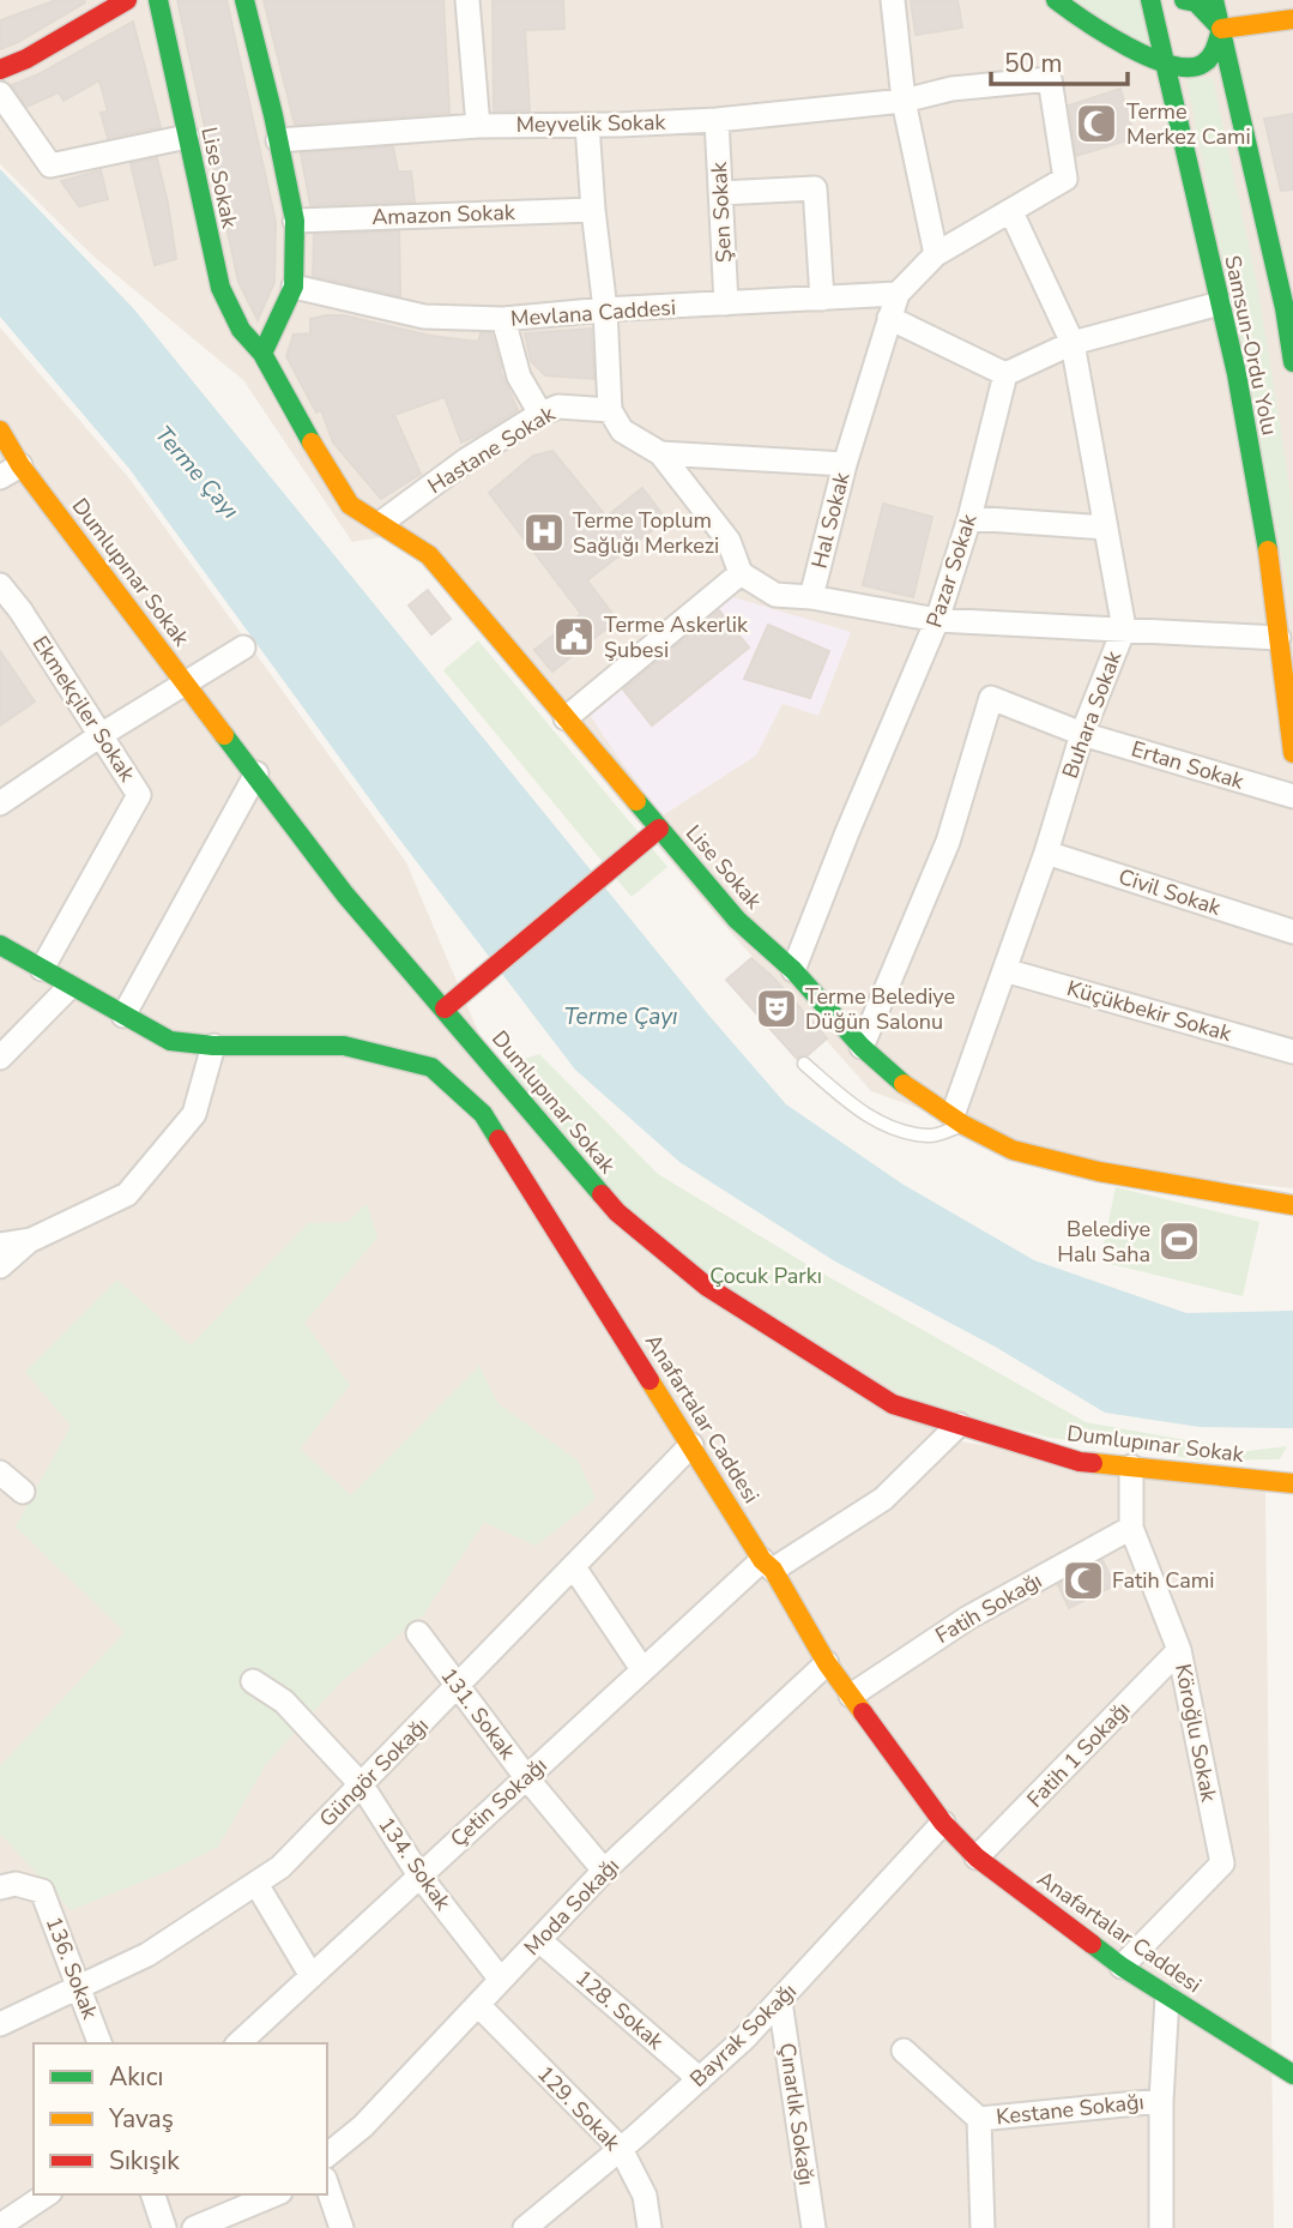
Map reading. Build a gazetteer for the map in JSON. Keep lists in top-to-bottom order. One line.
{"streets":{"main road":["Lise Sokak","Samsun-Ordu Yolu","Dumlupınar Sokak","Anafartalar Caddesi"],"street":["Meyvelik Sokak","Şen Sokak","Amazon Sokak","Mevlana Caddesi","Hastane Sokak","Hal Sokak","Pazar Sokak","Ekmekçiler Sokak","Buhara Sokak","Ertan Sokak","Civil Sokak","Küçükbekir Sokak","Fatih Sokağı","131. Sokak","Köroğlu Sokak","Fatih 1 Sokağı","Güngör Sokağı","Çetin Sokağı","134. Sokak","Moda Sokağı","136. Sokak","128. Sokak","Bayrak Sokağı","129. Sokak","Kestane Sokağı","Çınarlık Sokağı"]},"crossings":[["Meyvelik Sokak","Şen Sokak"],["Meyvelik Sokak","Hal Sokak"],["Meyvelik Sokak","Buhara Sokak"],["Lise Sokak","Hastane Sokak"],["Lise Sokak","Pazar Sokak"],["Lise Sokak","Buhara Sokak"],["Lise Sokak","Ertan Sokak"],["Şen Sokak","Mevlana Caddesi"],["Mevlana Caddesi","Hal Sokak"],["Samsun-Ordu Yolu","Hal Sokak"],["Hal Sokak","Pazar Sokak"],["Hal Sokak","Buhara Sokak"],["Dumlupınar Sokak","Köroğlu Sokak"],["Dumlupınar Sokak","Çetin Sokağı"],["Ekmekçiler Sokak","Anafartalar Caddesi"],["Buhara Sokak","Ertan Sokak"],["Buhara Sokak","Civil Sokak"],["Buhara Sokak","Küçükbekir Sokak"],["Anafartalar Caddesi","Fatih Sokağı"],["Anafartalar Caddesi","Köroğlu Sokak"],["Anafartalar Caddesi","Fatih 1 Sokağı"],["Anafartalar Caddesi","Güngör Sokağı"],["Anafartalar Caddesi","Çetin Sokağı"],["Anafartalar Caddesi","Moda Sokağı"],["Anafartalar Caddesi","Bayrak Sokağı"],["Fatih Sokağı","Köroğlu Sokak"],["131. Sokak","Güngör Sokağı"],["131. Sokak","Çetin Sokağı"],["131. Sokak","Moda Sokağı"],["Köroğlu Sokak","Fatih 1 Sokağı"],["Güngör Sokağı","134. Sokak"],["Güngör Sokağı","136. Sokak"],["Çetin Sokağı","134. Sokak"],["134. Sokak","Moda Sokağı"],["Moda Sokağı","128. Sokak"],["Moda Sokağı","129. Sokak"],["128. Sokak","Bayrak Sokağı"],["Bayrak Sokağı","129. Sokak"],["Bayrak Sokağı","Çınarlık Sokağı"]],"water":["Terme Çayı"],"parks":["Çocuk Parkı"],"places":{"mosque":["Terme Merkez Cami","Fatih Cami"],"hospital":["Terme Toplum Sağlığı Merkezi"],"public building":["Terme Askerlik Şubesi"],"theatre":["Terme Belediye Düğün Salonu"],"sports":["Belediye Halı Saha"]},"legend":["Akıcı","Yavaş","Sıkışık"],"scale_bar":"50 m"}
